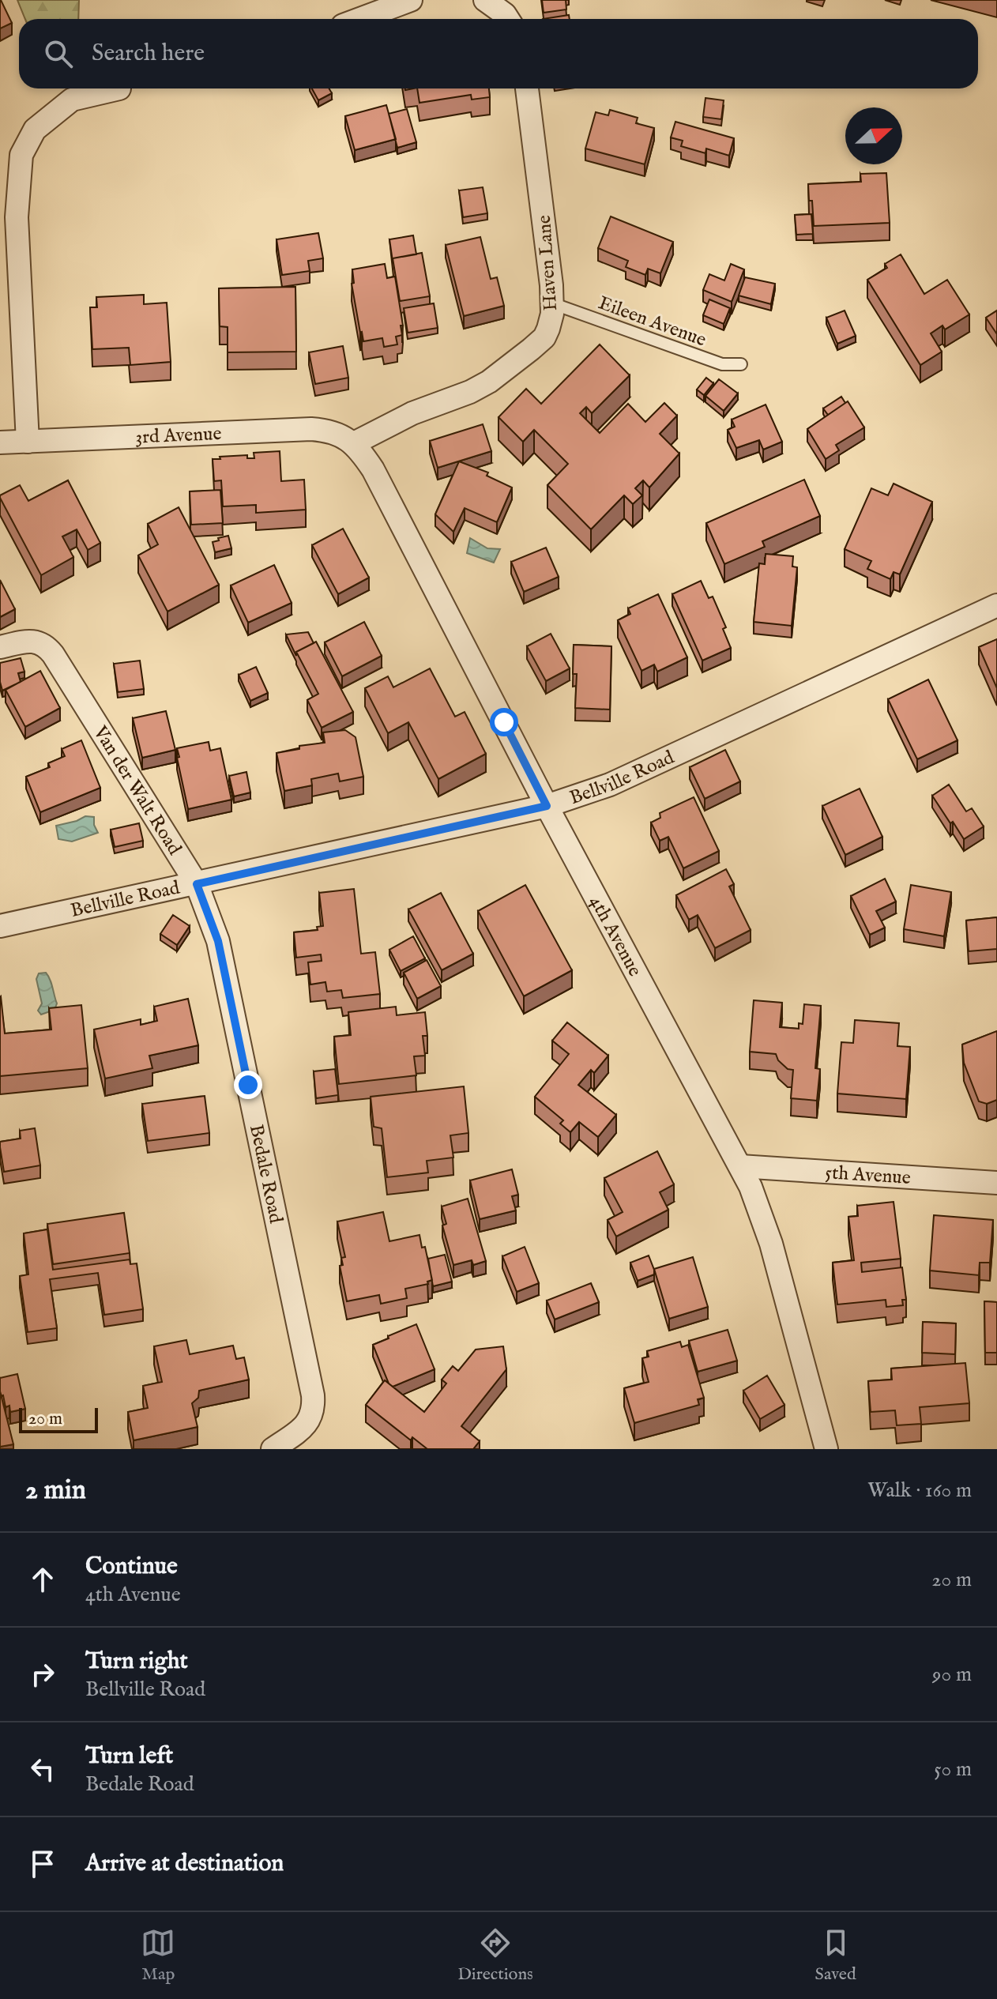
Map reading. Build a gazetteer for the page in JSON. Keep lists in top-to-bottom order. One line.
{"streets":{"street":["Haven Lane","3rd Avenue","Bellville Road","Van der Walt Road","4th Avenue","Bedale Road","5th Avenue"],"lane":["Eileen Avenue"]},"crossings":[["Haven Lane","Eileen Avenue"],["Haven Lane","3rd Avenue"],["Haven Lane","4th Avenue"],["3rd Avenue","4th Avenue"],["Bellville Road","Van der Walt Road"],["Bellville Road","4th Avenue"],["Bellville Road","Bedale Road"],["Van der Walt Road","Bedale Road"],["4th Avenue","5th Avenue"]],"scale_bar":"20 m","north":"right","page":{"search":"Search here","scale":"20 m","heading":["2 min","Walk · 160 m"],"list":[["Continue","4th Avenue","20 m"],["Turn right","Bellville Road","90 m"],["Turn left","Bedale Road","50 m"],"Arrive at destination"],"nav":["Map","Directions","Saved"]}}
